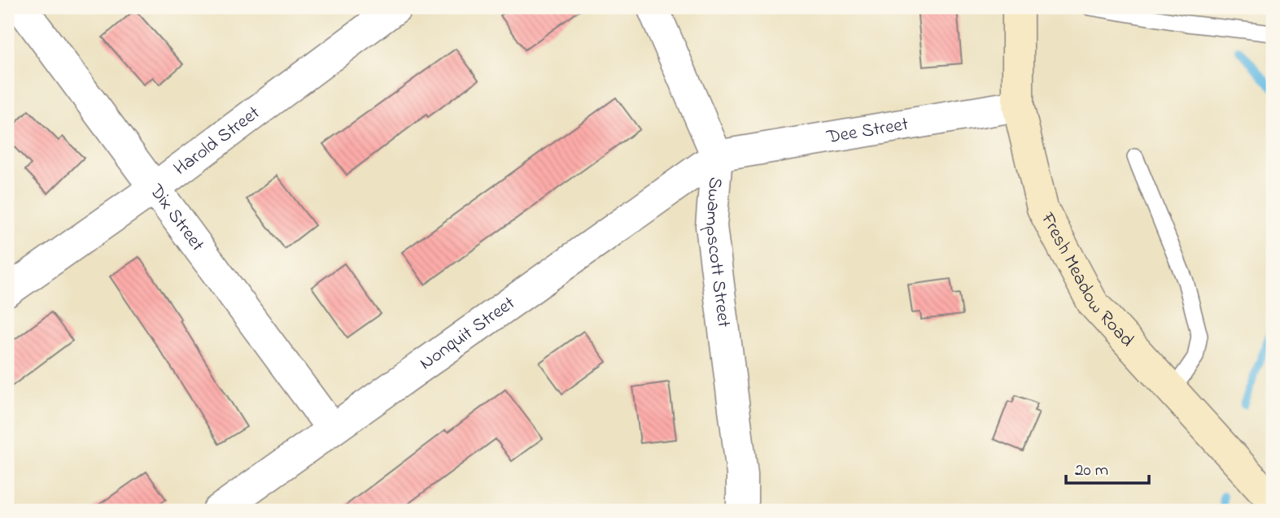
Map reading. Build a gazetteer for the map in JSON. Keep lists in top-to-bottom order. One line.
{"streets":{"street":["Dee Street","Harold Street","Dix Street","Swampscott Street","Fresh Meadow Road","Nonquit Street"]},"crossings":[["Dee Street","Swampscott Street"],["Dee Street","Fresh Meadow Road"],["Dee Street","Nonquit Street"],["Harold Street","Dix Street"],["Dix Street","Nonquit Street"],["Swampscott Street","Nonquit Street"]],"scale_bar":"20 m"}
